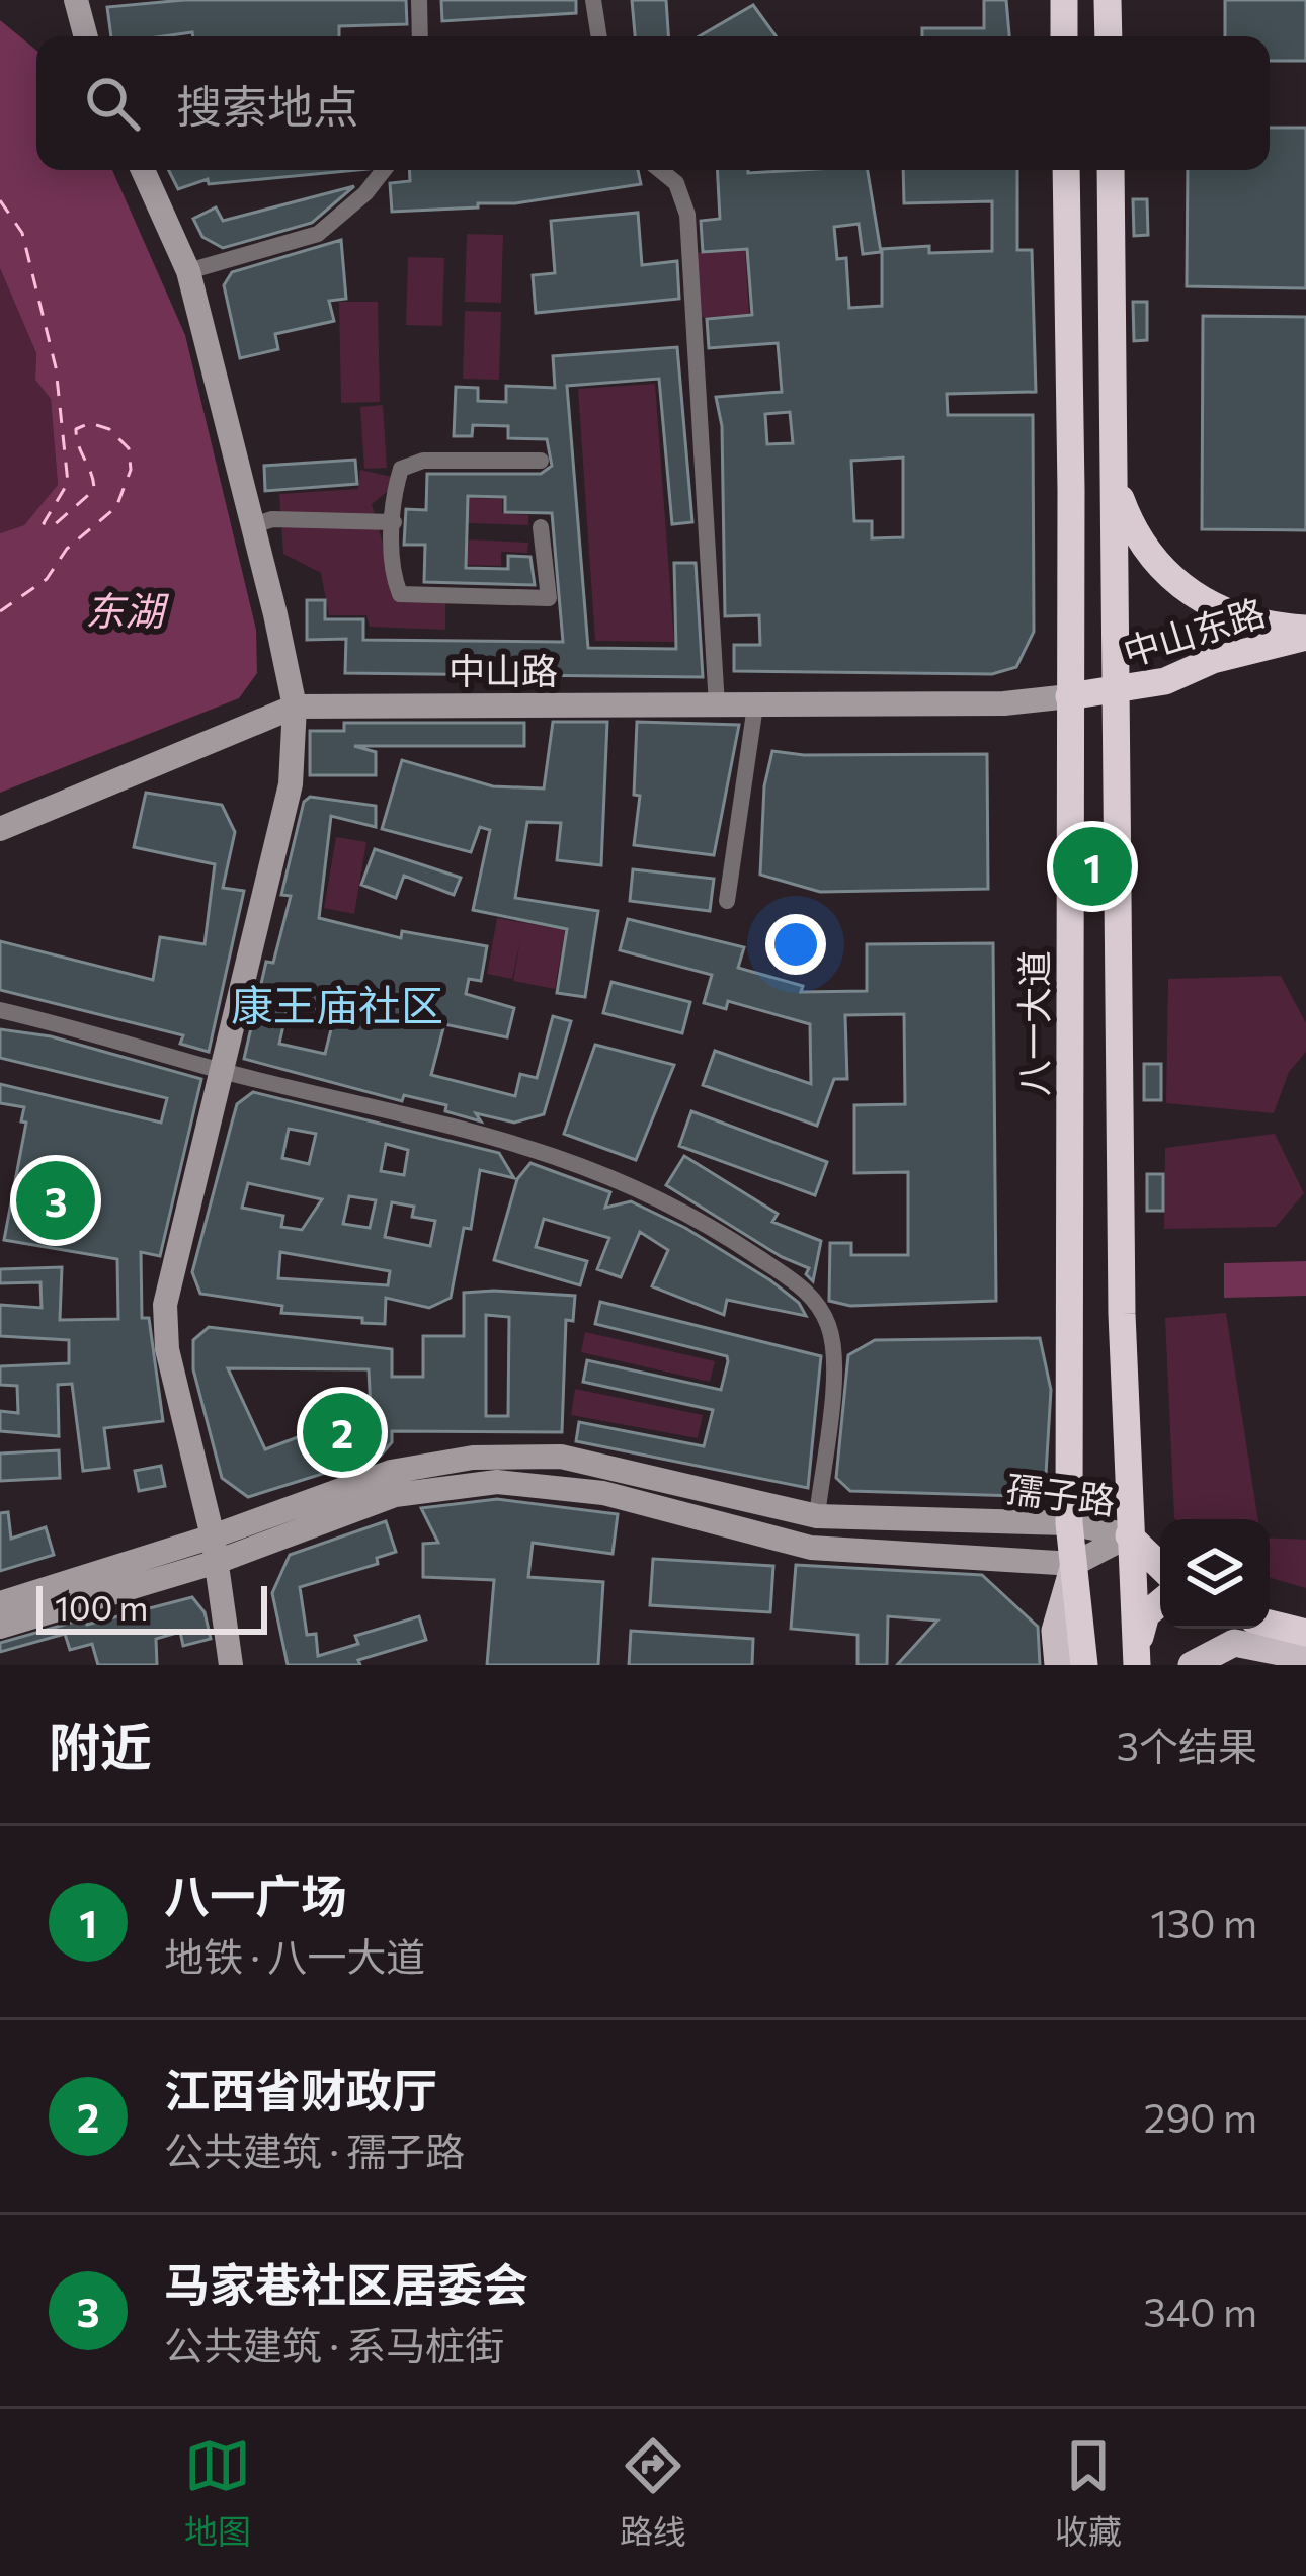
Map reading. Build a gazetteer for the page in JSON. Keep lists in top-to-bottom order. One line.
{"streets":{"highway":["中山东路","八一大道"],"main road":["中山路","孺子路"]},"crossings":[["中山东路","中山路"],["中山东路","八一大道"],["八一大道","孺子路"]],"districts":["康王庙社区"],"water":["东湖"],"scale_bar":"100 m","page":{"search":"搜索地点","pins":["1","3","2"],"scale":"100 m","heading":["附近","3个结果"],"list":[{"mark":"1","name":"八一广场","note":"地铁 · 八一大道","value":"130 m"},{"mark":"2","name":"江西省财政厅","note":"公共建筑 · 孺子路","value":"290 m"},{"mark":"3","name":"马家巷社区居委会","note":"公共建筑 · 系马桩街","value":"340 m"}],"nav":["地图","路线","收藏"]}}
